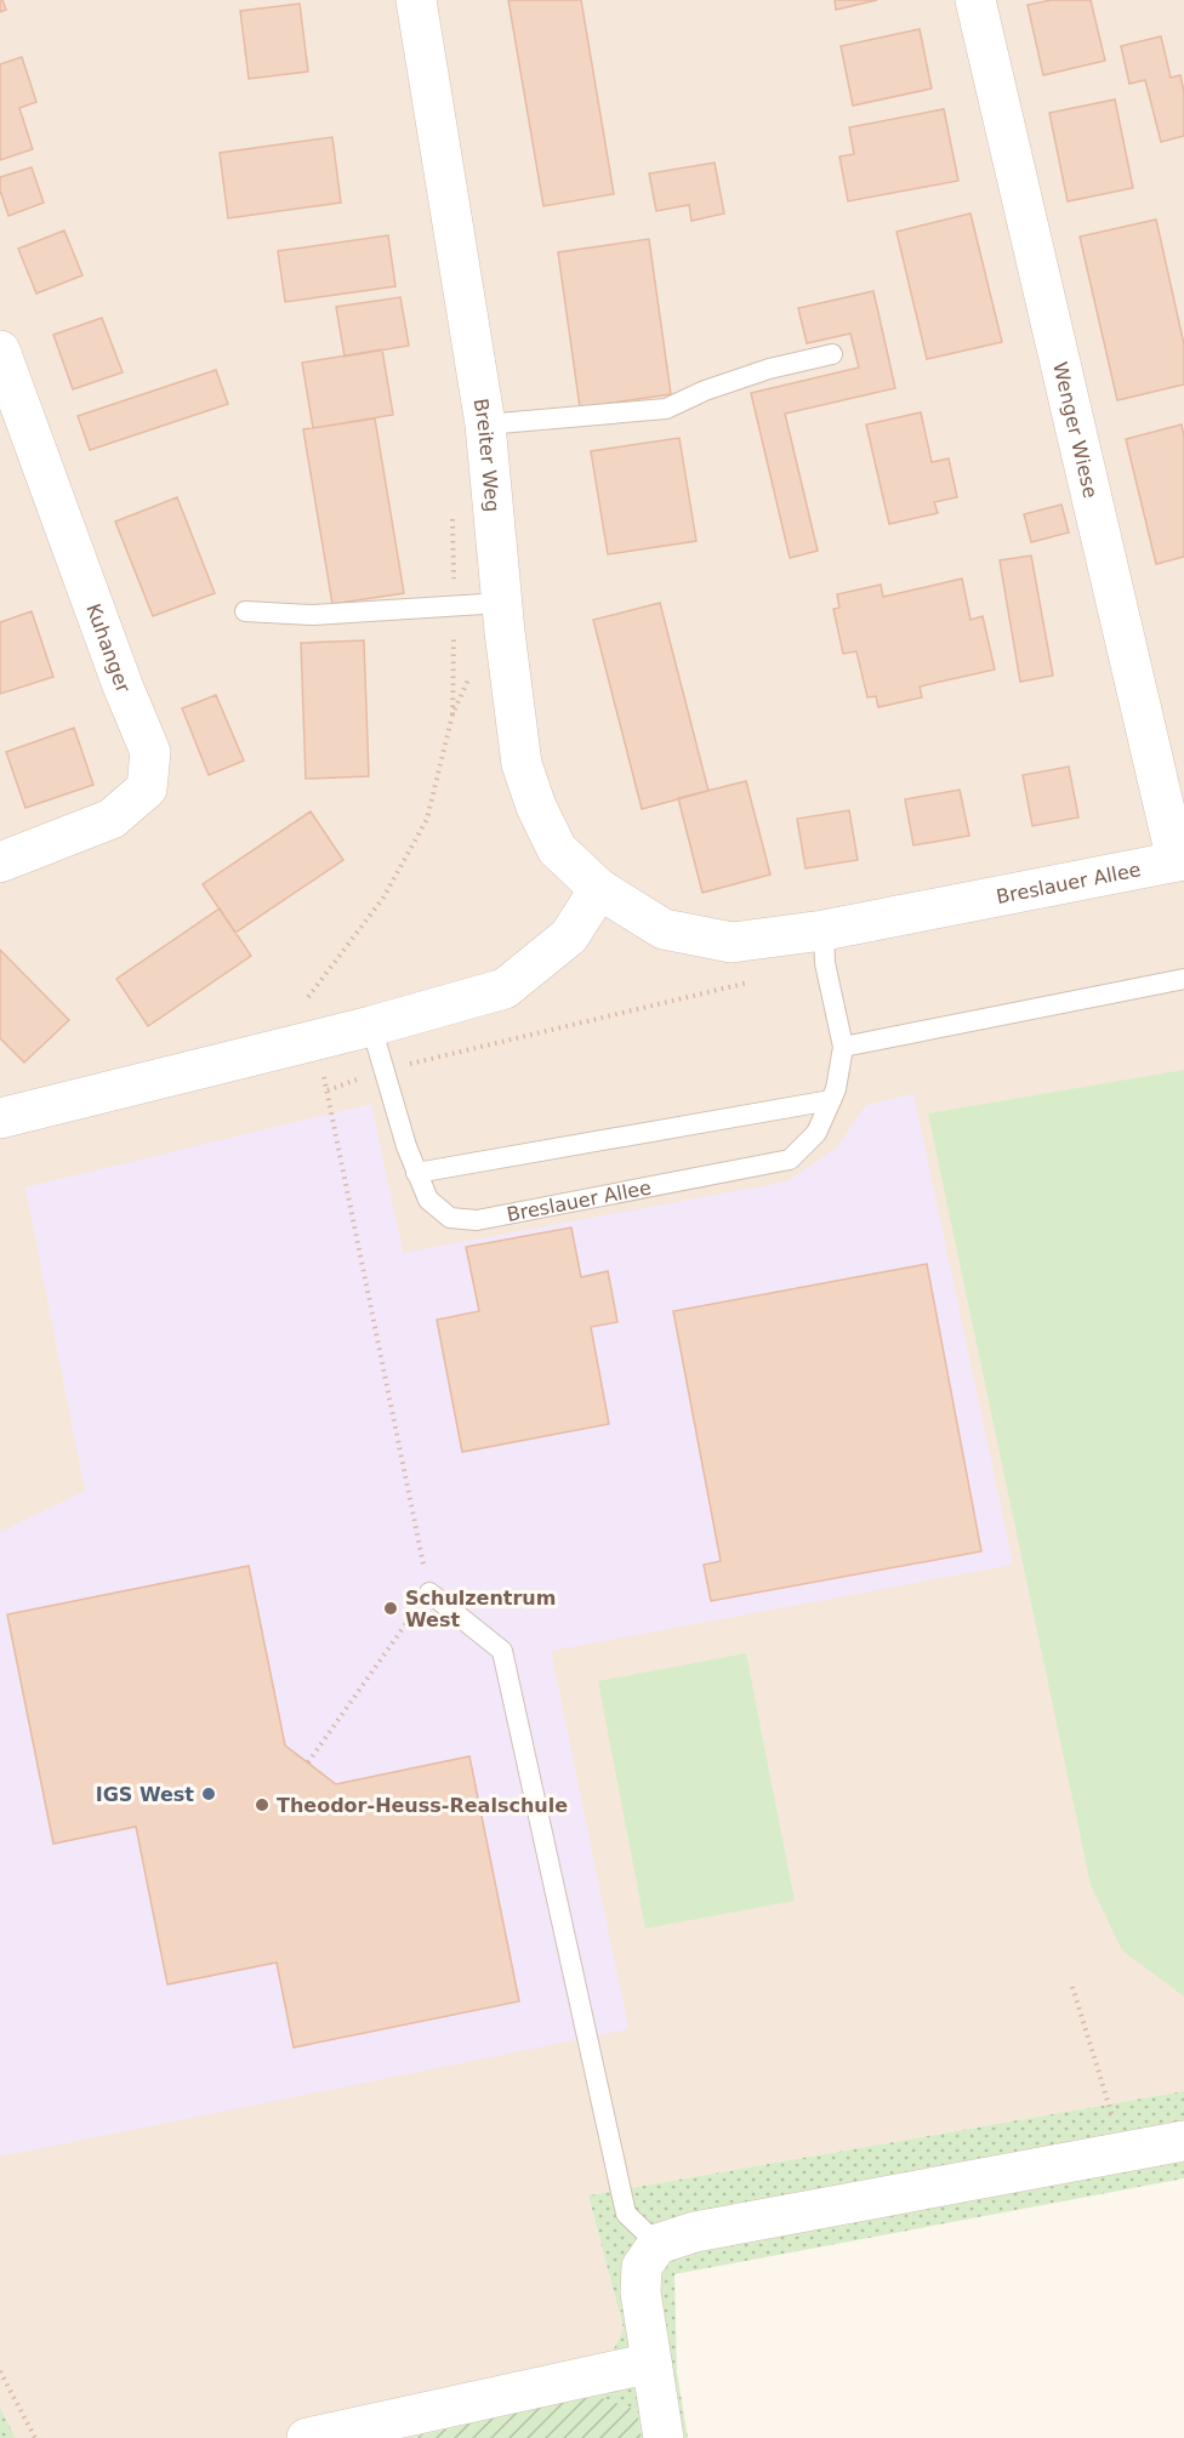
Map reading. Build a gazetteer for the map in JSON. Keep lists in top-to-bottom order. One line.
{"streets":{"street":["Wenger Wiese","Breiter Weg","Kuhanger","Breslauer Allee"]},"crossings":[["Wenger Wiese","Breslauer Allee"],["Breiter Weg","Breslauer Allee"]],"places":["Schulzentrum West","IGS West","Theodor-Heuss-Realschule"]}
